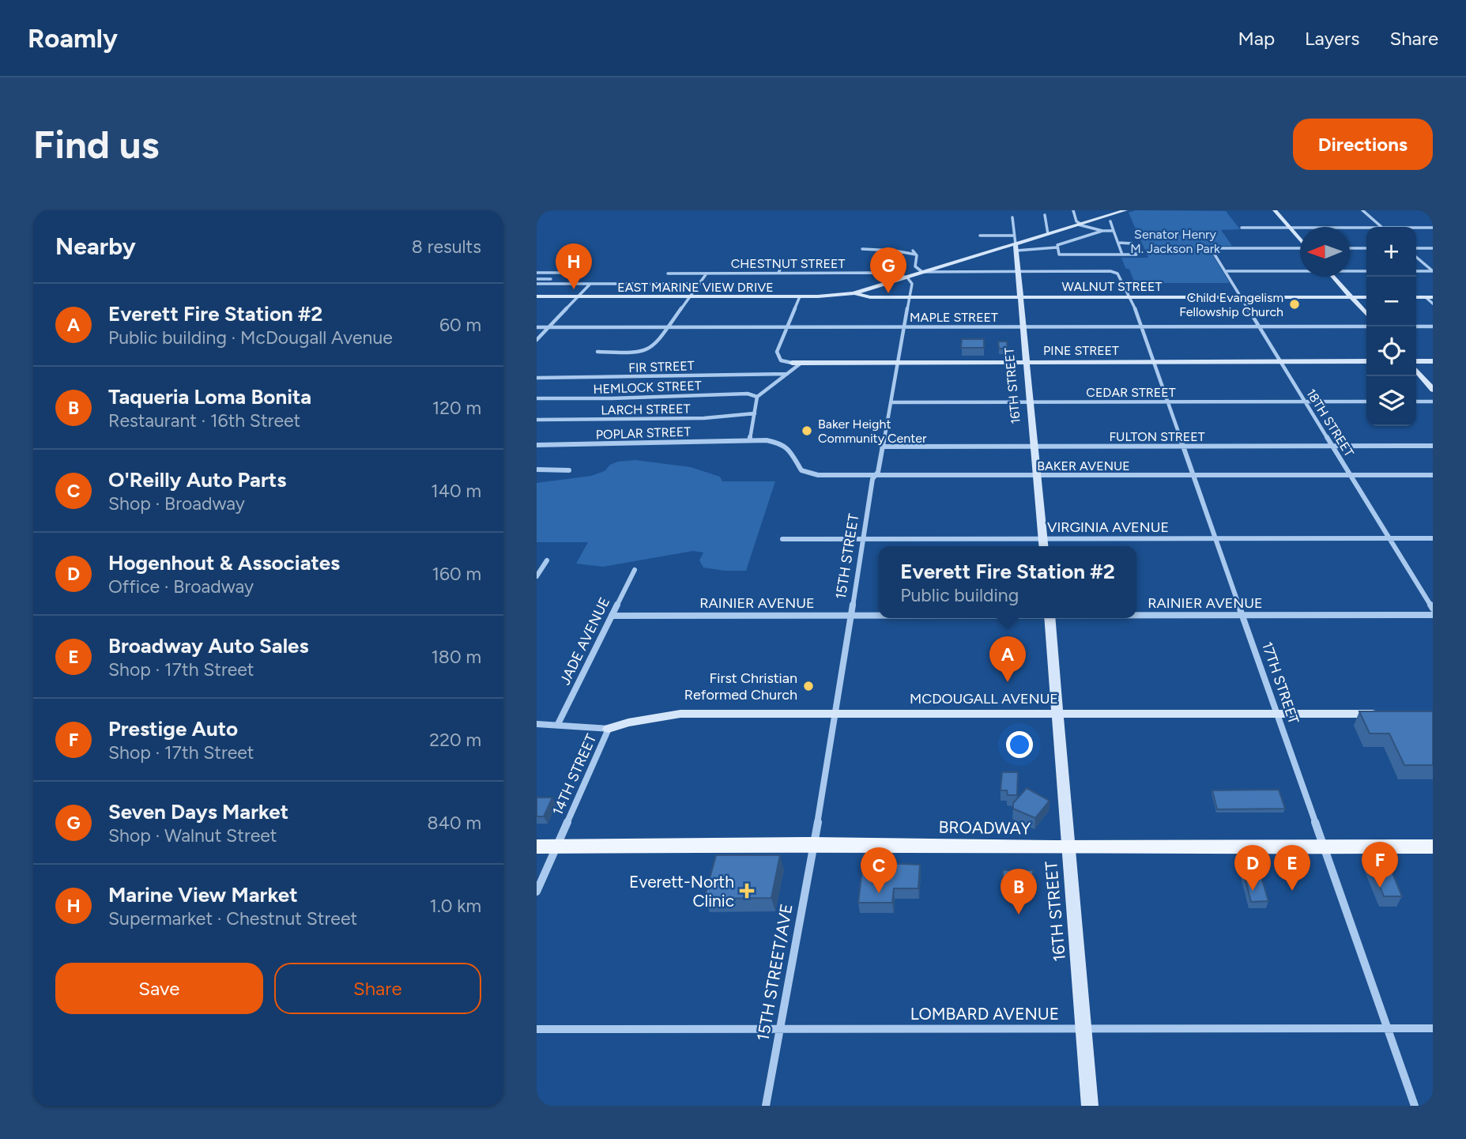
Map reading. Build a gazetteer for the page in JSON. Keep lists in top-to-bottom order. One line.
{"streets":{"main road":["BROADWAY"],"street":["CHESTNUT STREET","WALNUT STREET","EAST MARINE VIEW DRIVE","MAPLE STREET","PINE STREET","FIR STREET","16TH STREET","HEMLOCK STREET","CEDAR STREET","LARCH STREET","18TH STREET","POPLAR STREET","FULTON STREET","BAKER AVENUE","VIRGINIA AVENUE","15TH STREET","RAINIER AVENUE","JADE AVENUE","17TH STREET","MCDOUGALL AVENUE","14TH STREET","15TH STREET/AVE","LOMBARD AVENUE"]},"crossings":[["CHESTNUT STREET","EAST MARINE VIEW DRIVE"],["CHESTNUT STREET","15TH STREET"],["WALNUT STREET","EAST MARINE VIEW DRIVE"],["WALNUT STREET","16TH STREET"],["WALNUT STREET","18TH STREET"],["WALNUT STREET","15TH STREET"],["WALNUT STREET","17TH STREET"],["EAST MARINE VIEW DRIVE","16TH STREET"],["EAST MARINE VIEW DRIVE","15TH STREET"],["MAPLE STREET","16TH STREET"],["MAPLE STREET","18TH STREET"],["MAPLE STREET","15TH STREET"],["MAPLE STREET","17TH STREET"],["PINE STREET","16TH STREET"],["PINE STREET","18TH STREET"],["PINE STREET","15TH STREET"],["PINE STREET","17TH STREET"],["16TH STREET","CEDAR STREET"],["16TH STREET","FULTON STREET"],["16TH STREET","BAKER AVENUE"],["16TH STREET","VIRGINIA AVENUE"],["16TH STREET","17TH STREET"],["16TH STREET","MCDOUGALL AVENUE"],["16TH STREET","BROADWAY"],["16TH STREET","LOMBARD AVENUE"],["CEDAR STREET","18TH STREET"],["CEDAR STREET","15TH STREET"],["CEDAR STREET","17TH STREET"],["18TH STREET","FULTON STREET"],["18TH STREET","BAKER AVENUE"],["18TH STREET","VIRGINIA AVENUE"],["POPLAR STREET","BAKER AVENUE"],["FULTON STREET","15TH STREET"],["FULTON STREET","17TH STREET"],["BAKER AVENUE","15TH STREET"],["BAKER AVENUE","17TH STREET"],["VIRGINIA AVENUE","15TH STREET"],["VIRGINIA AVENUE","17TH STREET"],["15TH STREET","RAINIER AVENUE"],["15TH STREET","MCDOUGALL AVENUE"],["15TH STREET","BROADWAY"],["15TH STREET","15TH STREET/AVE"],["RAINIER AVENUE","JADE AVENUE"],["RAINIER AVENUE","17TH STREET"],["JADE AVENUE","MCDOUGALL AVENUE"],["17TH STREET","MCDOUGALL AVENUE"],["17TH STREET","BROADWAY"],["17TH STREET","LOMBARD AVENUE"],["MCDOUGALL AVENUE","14TH STREET"],["14TH STREET","BROADWAY"],["BROADWAY","15TH STREET/AVE"],["15TH STREET/AVE","LOMBARD AVENUE"]],"parks":["Senator Henry M. Jackson Park"],"places":{"other":["Child Evangelism Fellowship Church","Baker Height Community Center","First Christian Reformed Church"],"health":["Everett-North Clinic"]},"north":"left","page":{"header":"Roamly","nav":["Map","Layers","Share"],"buttons":["Directions",["Save","Share"]],"title":"Find us","heading":["Nearby","8 results"],"map_buttons":["+","−"],"pins":["H","G","A","F","D","E","C","B"],"list":[{"mark":"A","name":"Everett Fire Station #2","note":"Public building · McDougall Avenue","value":"60 m"},{"mark":"B","name":"Taqueria Loma Bonita","note":"Restaurant · 16th Street","value":"120 m"},{"mark":"C","name":"O'Reilly Auto Parts","note":"Shop · Broadway","value":"140 m"},{"mark":"D","name":"Hogenhout & Associates","note":"Office · Broadway","value":"160 m"},{"mark":"E","name":"Broadway Auto Sales","note":"Shop · 17th Street","value":"180 m"},{"mark":"F","name":"Prestige Auto","note":"Shop · 17th Street","value":"220 m"},{"mark":"G","name":"Seven Days Market","note":"Shop · Walnut Street","value":"840 m"},{"mark":"H","name":"Marine View Market","note":"Supermarket · Chestnut Street","value":"1.0 km"}],"popup":["Everett Fire Station #2","Public building"]}}
